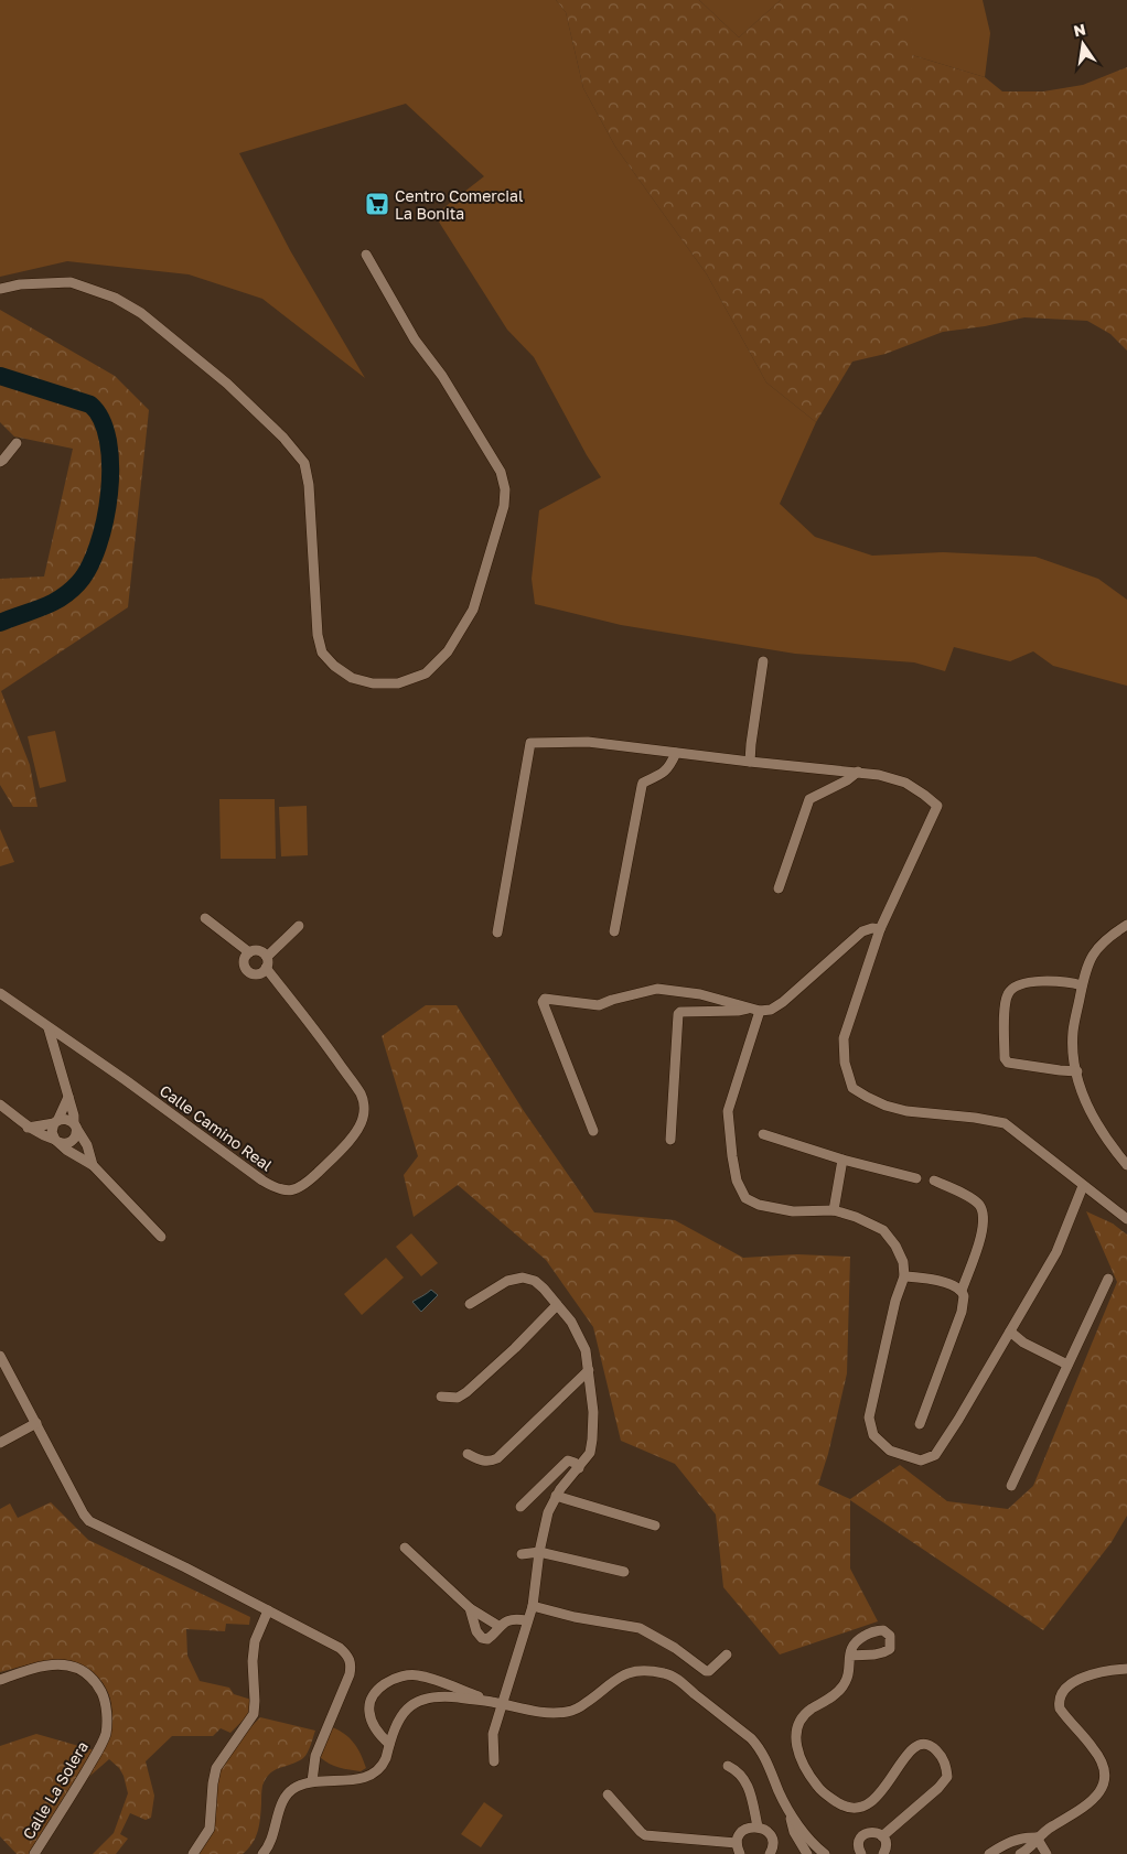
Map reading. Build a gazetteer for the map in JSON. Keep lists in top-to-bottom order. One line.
{"streets":{"street":["Calle Camino Real","Calle La Solera"]},"places":{"supermarket":["Centro Comercial La Bonita"]},"north":"top"}
